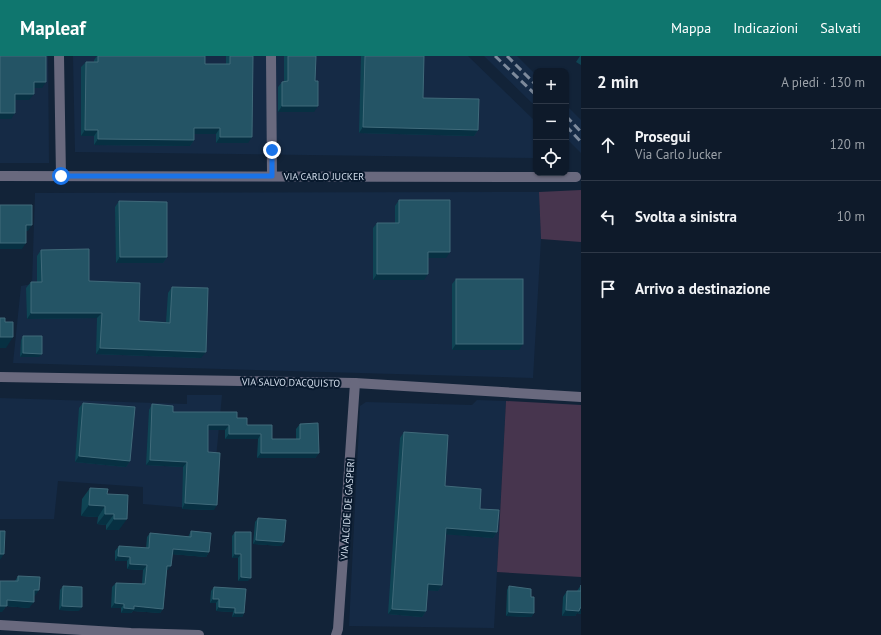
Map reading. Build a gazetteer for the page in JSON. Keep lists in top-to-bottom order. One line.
{"streets":{"street":["VIA CARLO JUCKER","VIA SALVO D'ACQUISTO","VIA ALCIDE DE GASPERI"]},"crossings":[["VIA SALVO D'ACQUISTO","VIA ALCIDE DE GASPERI"]],"page":{"header":"Mapleaf","nav":["Mappa","Indicazioni","Salvati"],"heading":["2 min","A piedi · 130 m"],"map_buttons":["+","−"],"list":[["Prosegui","Via Carlo Jucker","120 m"],["Svolta a sinistra","10 m"],"Arrivo a destinazione"]}}
